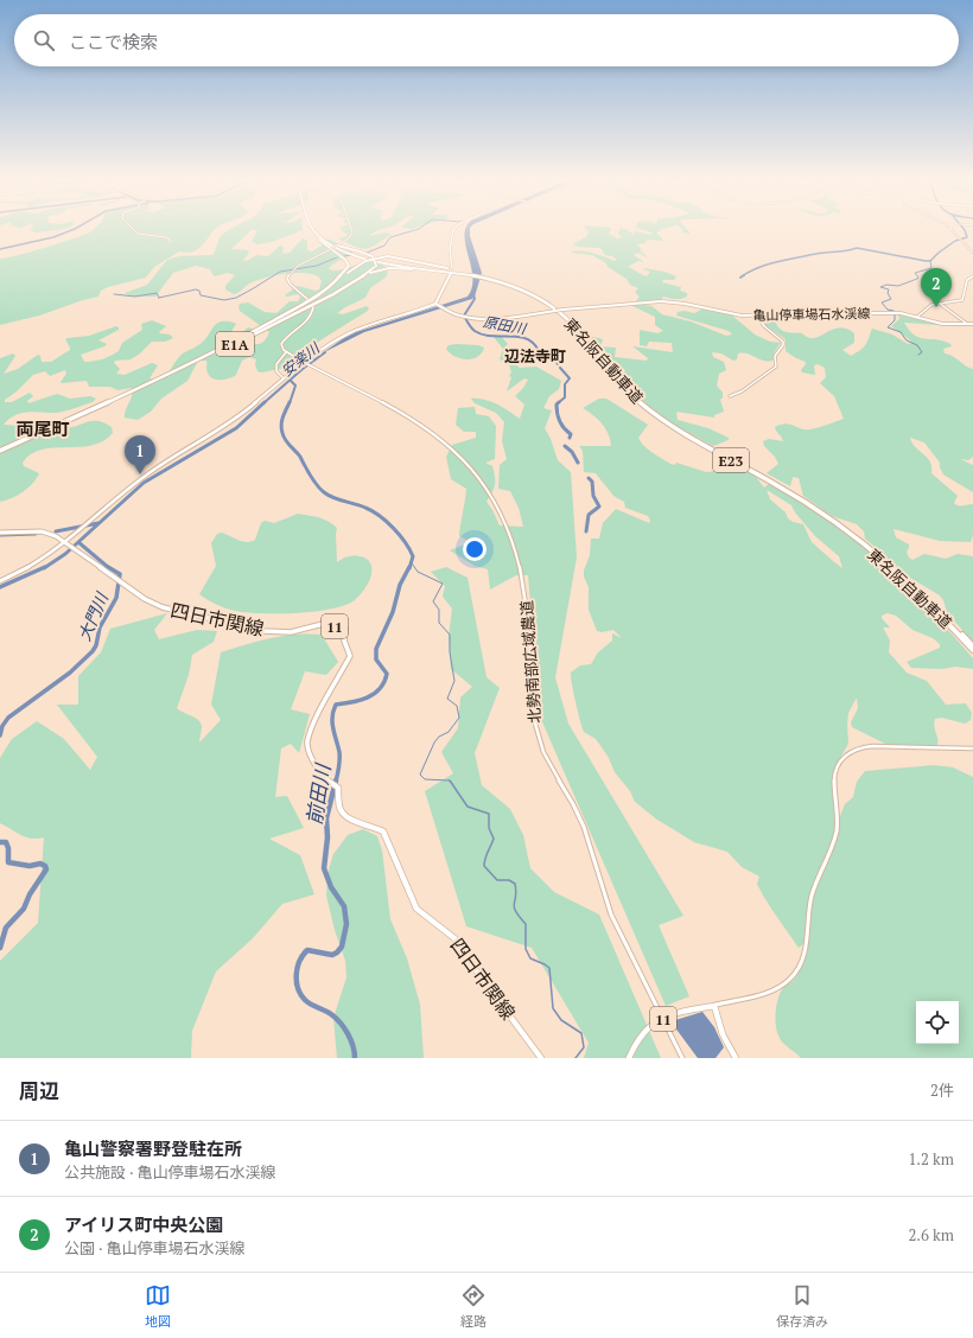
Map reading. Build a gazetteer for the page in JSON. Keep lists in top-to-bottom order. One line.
{"streets":{"highway":["E1A","東名阪自動車道","E23"],"main road":["亀山停車場石水渓線","四日市関線","11"],"street":["北勢南部広域農道"]},"crossings":[["11","北勢南部広域農道"]],"districts":["辺法寺町","両尾町"],"water":["原田川","安楽川","大門川","前田川"],"page":{"search":"ここで検索","pins":["2","1"],"heading":["周辺","2件"],"list":[{"mark":"1","name":"亀山警察署野登駐在所","note":"公共施設 · 亀山停車場石水渓線","value":"1.2 km"},{"mark":"2","name":"アイリス町中央公園","note":"公園 · 亀山停車場石水渓線","value":"2.6 km"}],"nav":["地図","経路","保存済み"]}}
